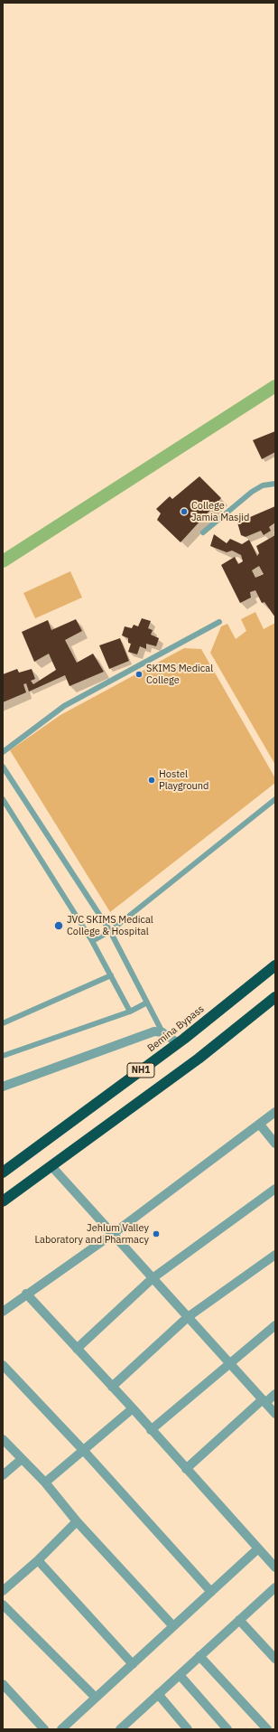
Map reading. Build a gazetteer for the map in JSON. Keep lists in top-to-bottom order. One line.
{"streets":{"highway":["Bemina Bypass","NH1"]},"places":["College Jamia Masjid","SKIMS Medical College","Hostel Playground","JVC SKIMS Medical College & Hospital","Jehlum Valley Laboratory and Pharmacy"]}
